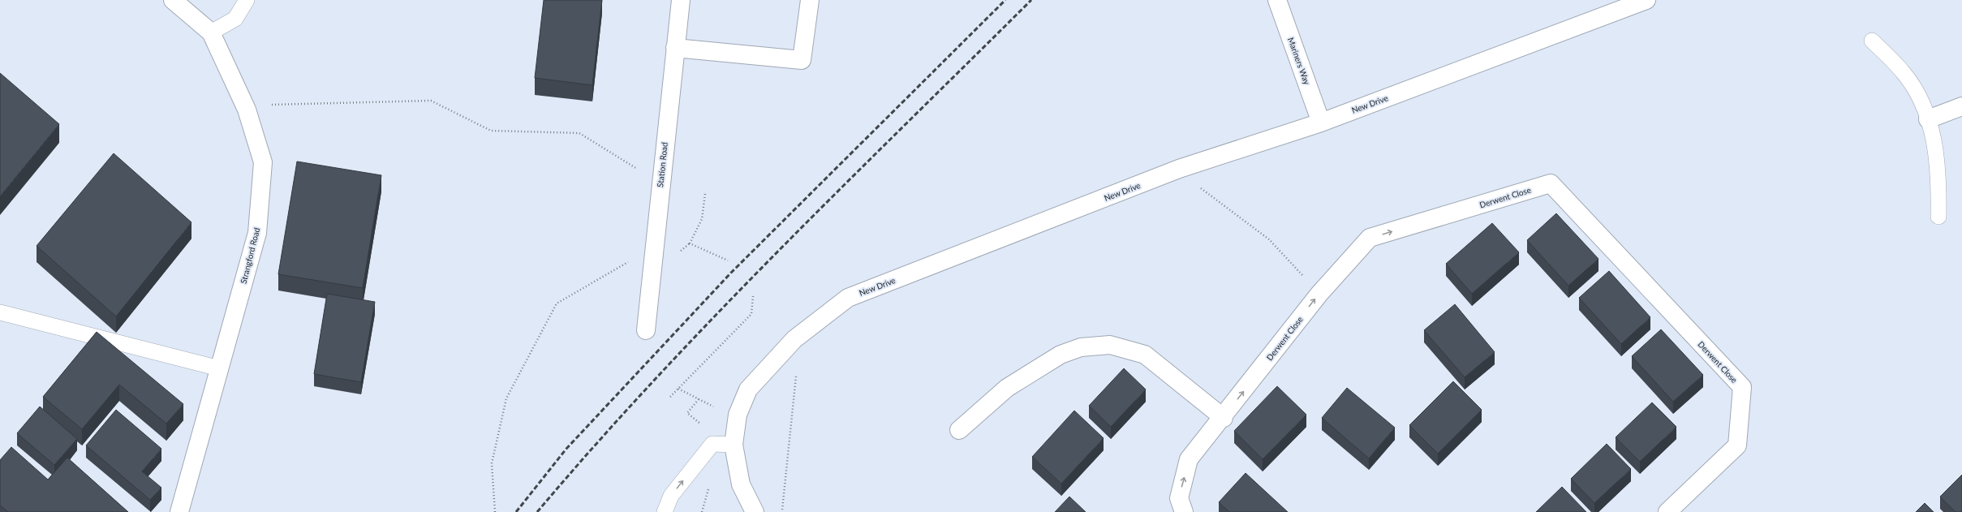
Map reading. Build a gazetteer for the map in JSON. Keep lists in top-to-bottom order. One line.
{"streets":{"street":["Mariners Way","New Drive","Station Road","Derwent Close","Strangford Road"]},"crossings":[["Mariners Way","New Drive"]]}
